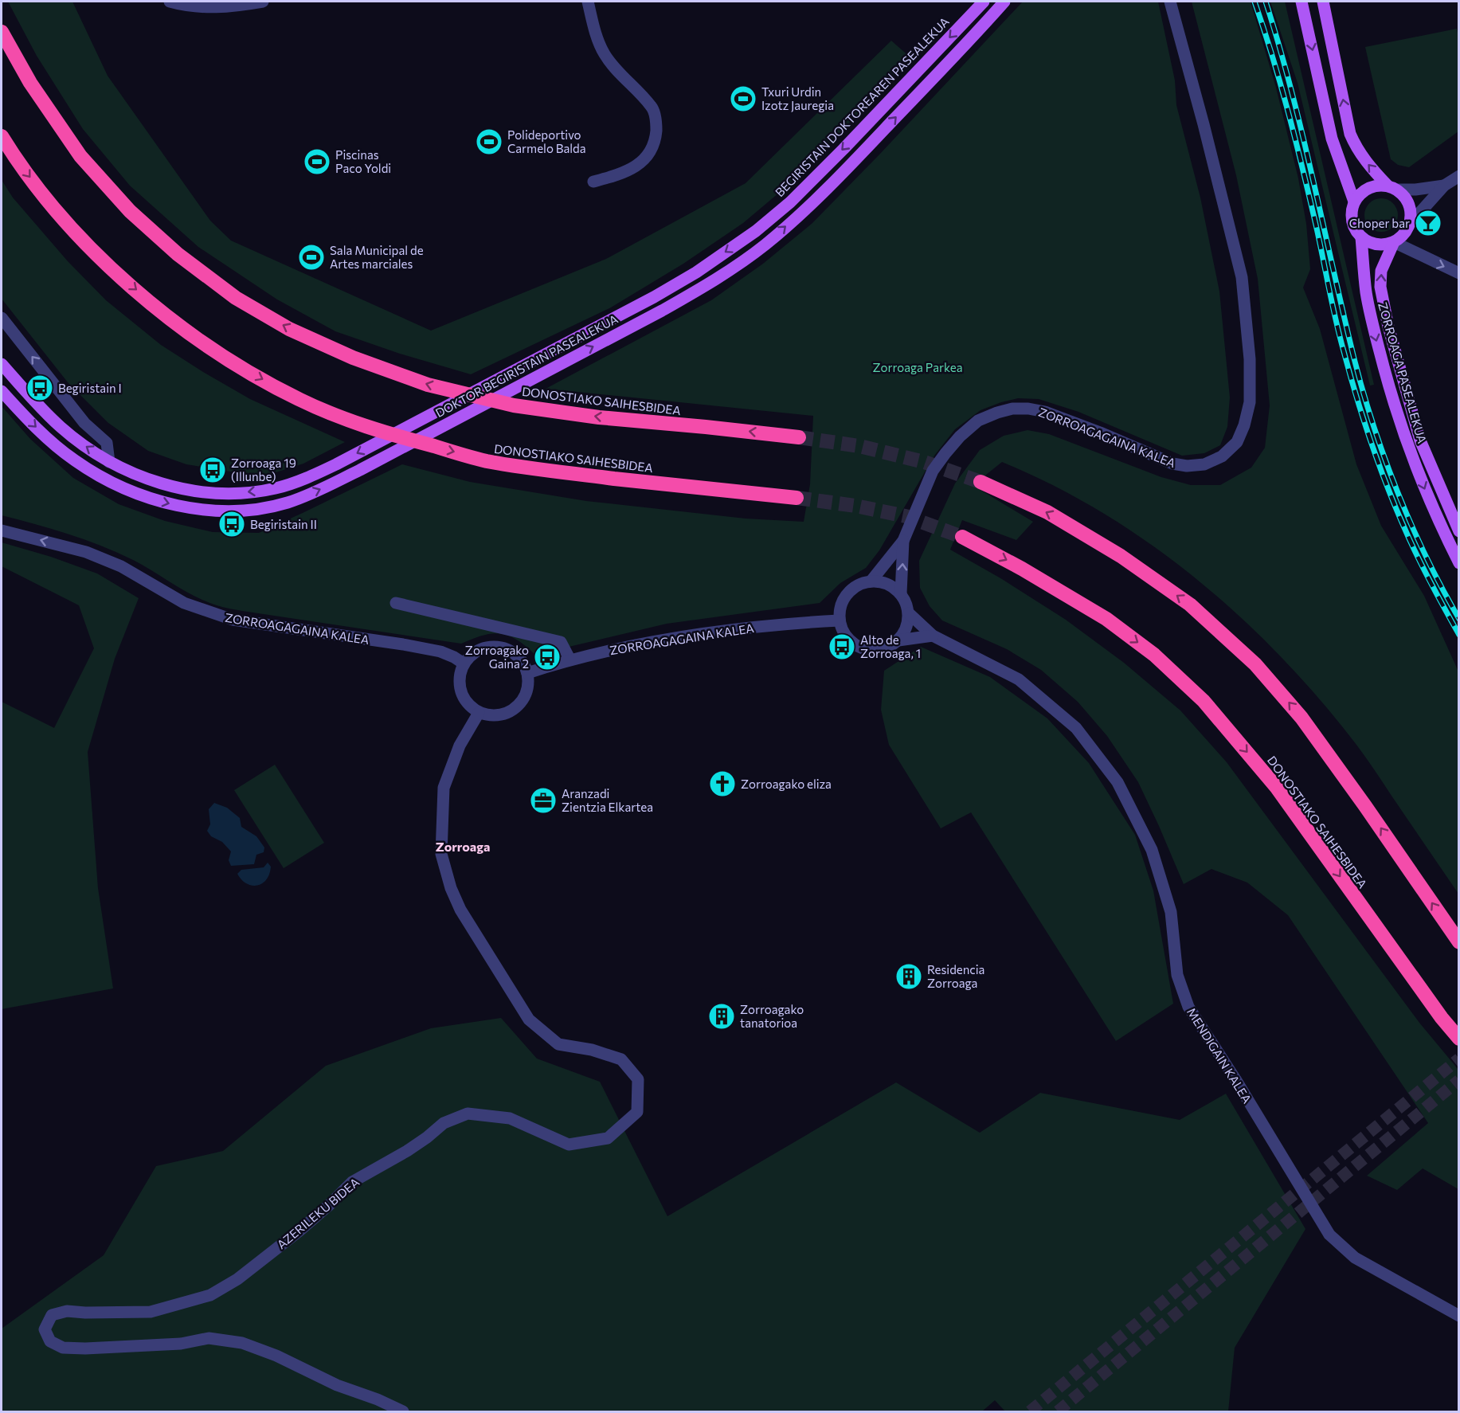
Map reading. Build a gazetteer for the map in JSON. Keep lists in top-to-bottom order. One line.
{"streets":{"highway":["DONOSTIAKO SAIHESBIDEA"],"main road":["BEGIRISTAIN DOKTOREAREN PASEALEKUA","DOKTOR BEGIRISTAIN PASEALEKUA","ZORROAGA PASEALEKUA"],"street":["ZORROAGAGAINA KALEA","MENDIGAIN KALEA","AZERILEKU BIDEA"]},"crossings":[["BEGIRISTAIN DOKTOREAREN PASEALEKUA","DOKTOR BEGIRISTAIN PASEALEKUA"],["ZORROAGAGAINA KALEA","MENDIGAIN KALEA"],["ZORROAGAGAINA KALEA","AZERILEKU BIDEA"]],"one_way":["BEGIRISTAIN DOKTOREAREN PASEALEKUA"],"districts":["Zorroaga"],"parks":["Zorroaga Parkea"],"places":{"sports":["Txuri Urdin Izotz Jauregia","Polideportivo Carmelo Balda","Piscinas Paco Yoldi","Sala Municipal de Artes marciales"],"bar":["Choper bar"],"bus stop":["Begiristain I","Zorroaga 19 (Illunbe)","Begiristain II","Alto de Zorroaga, 1","Zorroagako Gaina 2"],"church":["Zorroagako eliza"],"office":["Aranzadi Zientzia Elkartea"],"building":["Residencia Zorroaga","Zorroagako tanatorioa"]}}
